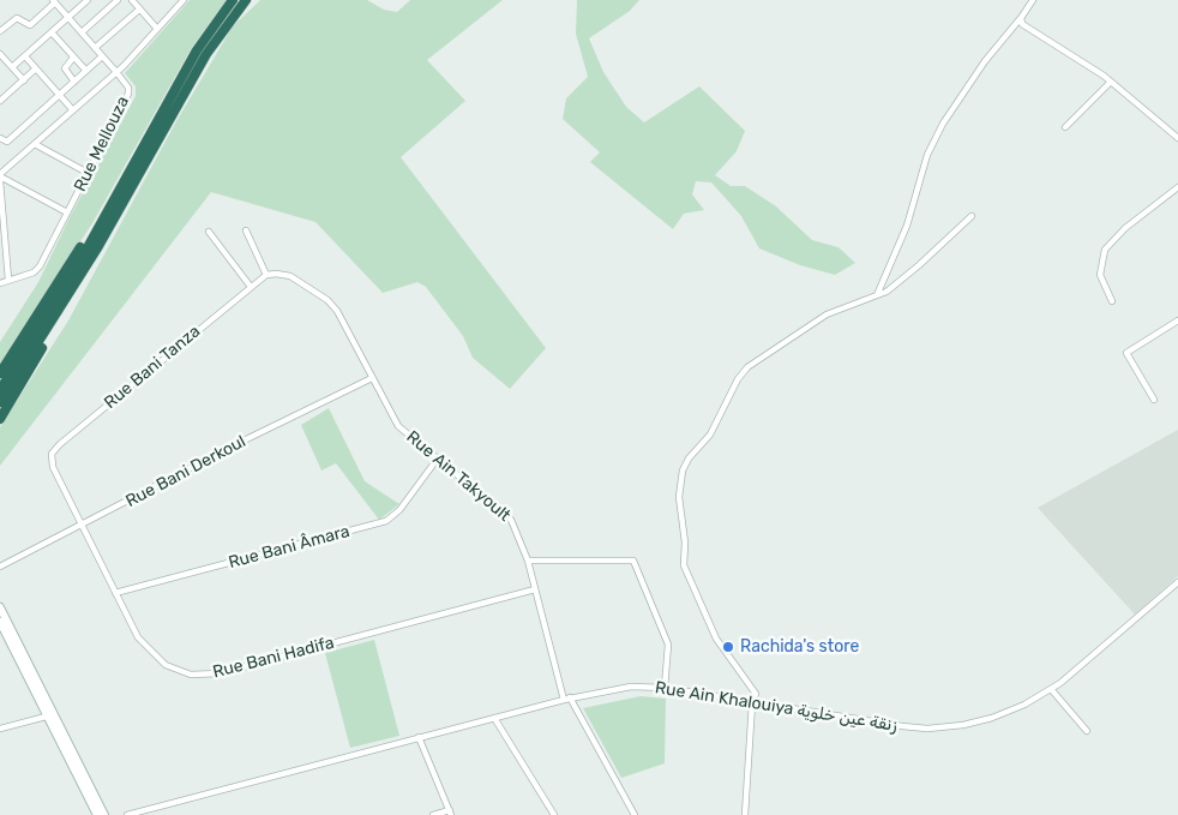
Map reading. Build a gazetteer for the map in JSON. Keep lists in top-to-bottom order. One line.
{"streets":{"street":["Rue Mellouza","Rue Bani Tanza","Rue Bani Derkoul","Rue Ain Takyoult","Rue Bani Âmara","Rue Bani Hadifa","Rue Ain Khalouiya زنقة عين خلوية"]},"crossings":[["Rue Bani Tanza","Rue Ain Takyoult"],["Rue Bani Tanza","Rue Bani Hadifa"],["Rue Bani Derkoul","Rue Ain Takyoult"],["Rue Bani Derkoul","Rue Bani Hadifa"],["Rue Ain Takyoult","Rue Bani Âmara"],["Rue Ain Takyoult","Rue Bani Hadifa"],["Rue Ain Takyoult","Rue Ain Khalouiya زنقة عين خلوية"],["Rue Bani Âmara","Rue Bani Hadifa"]],"places":["Rachida's store"]}
